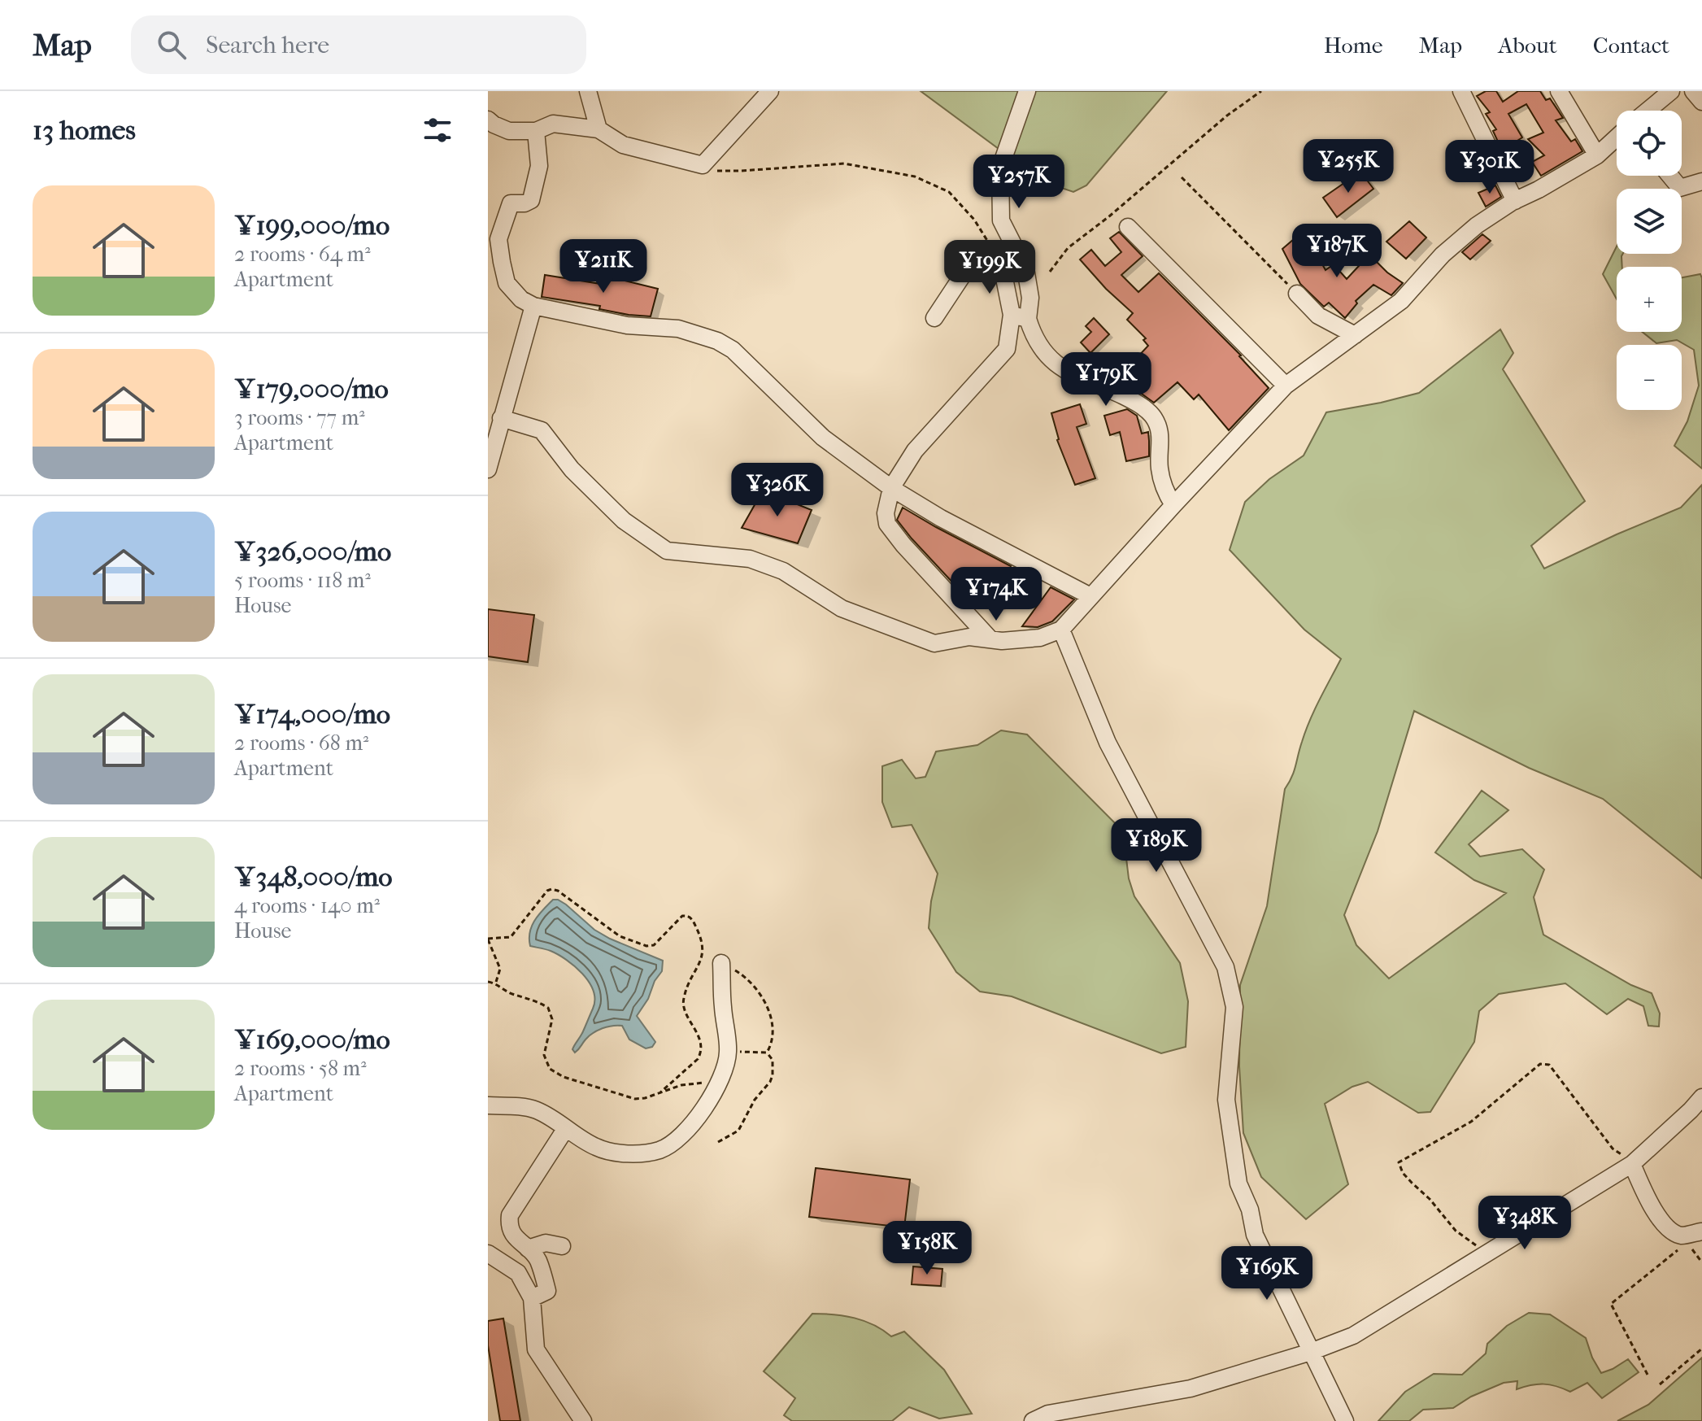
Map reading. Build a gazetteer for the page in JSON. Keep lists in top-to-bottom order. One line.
{"page":{"header":"Map","search":"Search here","nav":["Home","Map","About","Contact"],"heading":"13 homes","map_buttons":["+","−"],"price":["¥255K","¥301K","¥257K","¥187K","¥211K","¥199K","¥179K","¥326K","¥174K","¥189K","¥348K","¥158K","¥169K"],"list":[{"name":"¥199,000/mo","note":"2 rooms · 64 m² · Apartment"},{"name":"¥179,000/mo","note":"3 rooms · 77 m² · Apartment"},{"name":"¥326,000/mo","note":"5 rooms · 118 m² · House"},{"name":"¥174,000/mo","note":"2 rooms · 68 m² · Apartment"},{"name":"¥348,000/mo","note":"4 rooms · 140 m² · House"},{"name":"¥169,000/mo","note":"2 rooms · 58 m² · Apartment"}]}}
